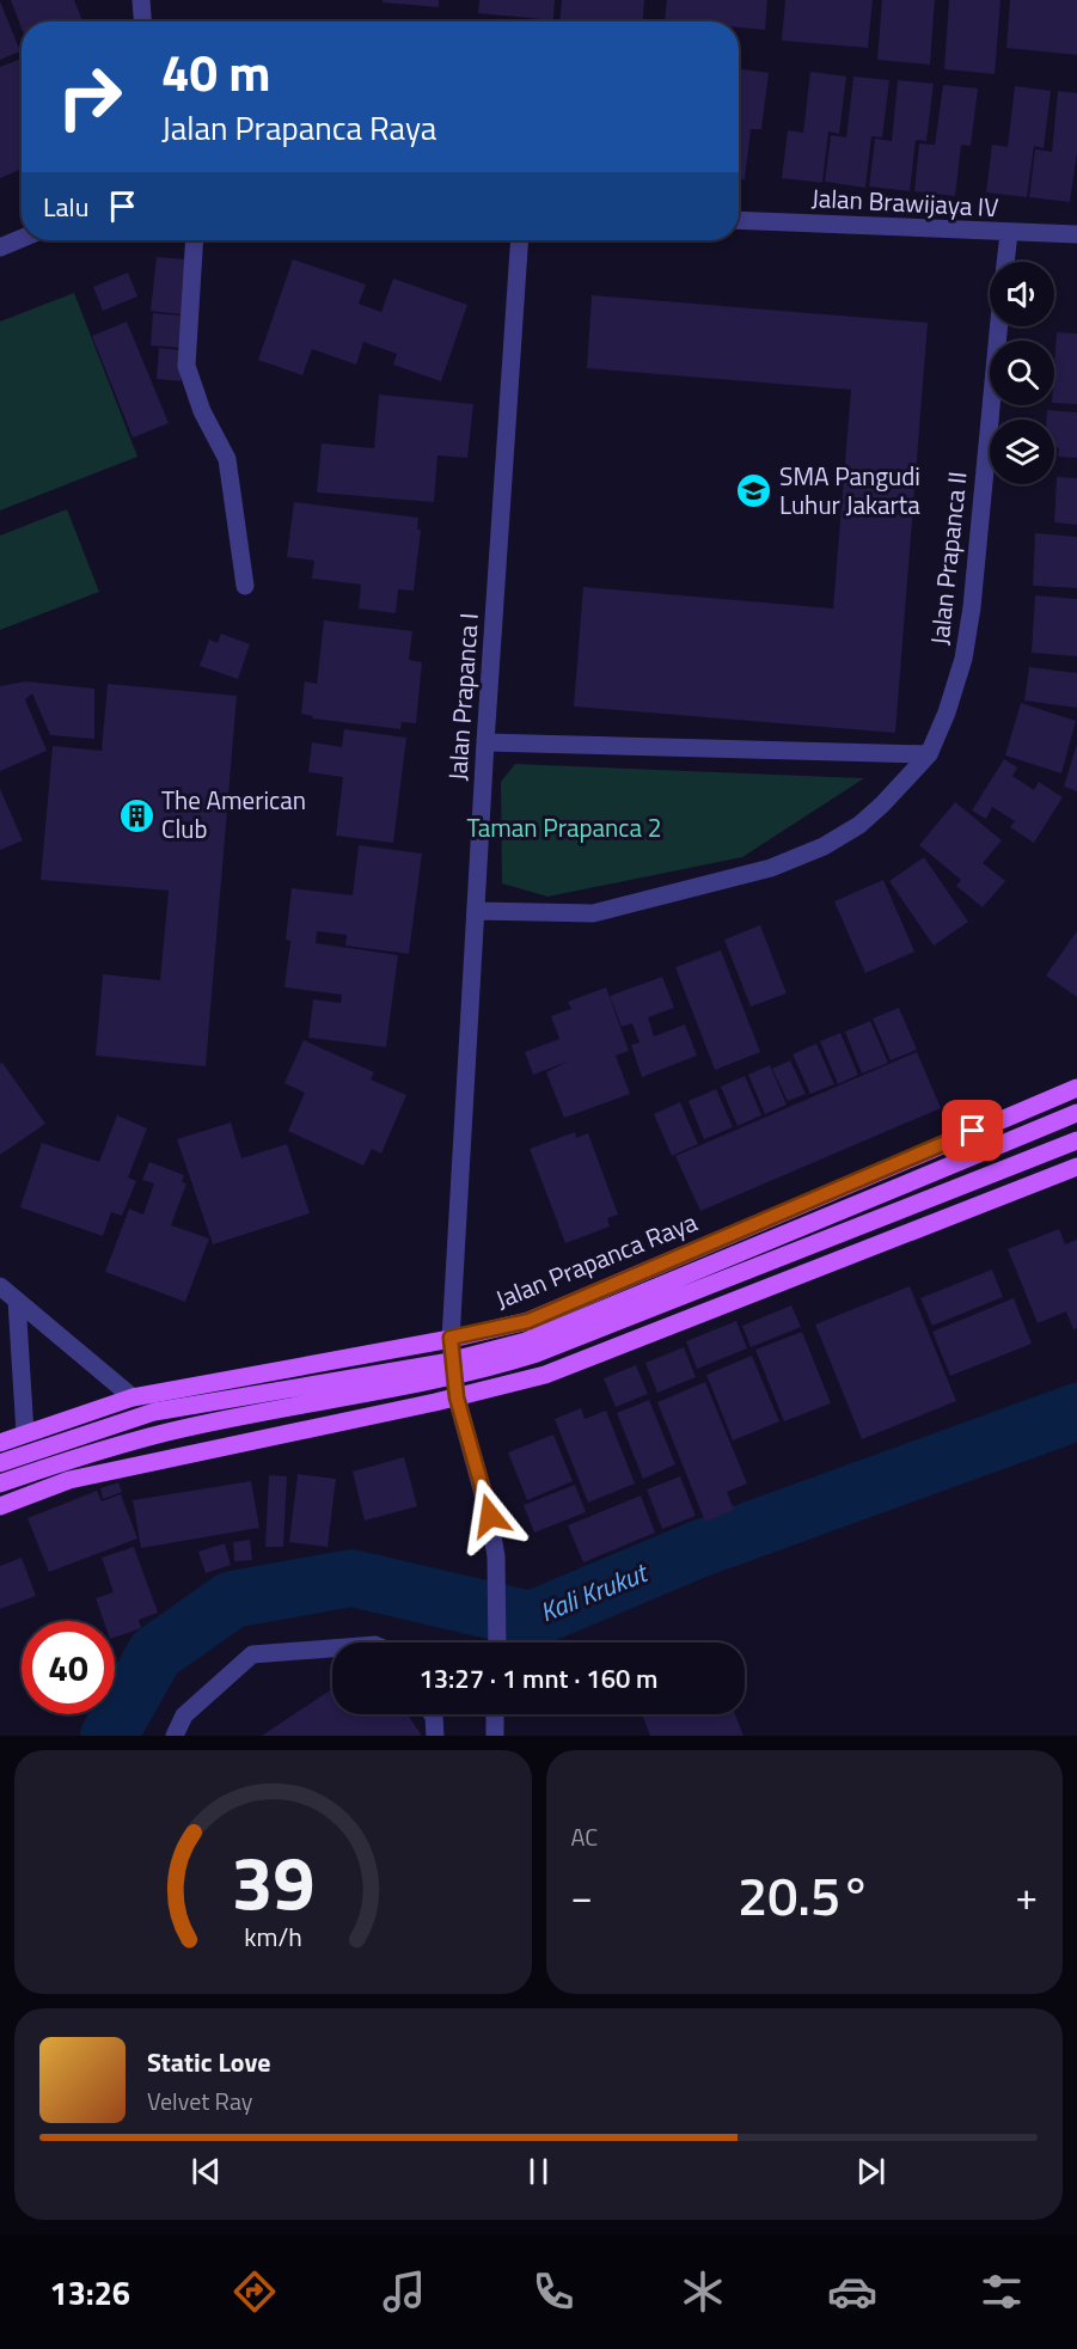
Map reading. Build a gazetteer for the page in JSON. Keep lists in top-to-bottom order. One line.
{"streets":{"main road":["Jalan Prapanca Raya"],"street":["Jalan Brawijaya IV","Jalan Prapanca II","Jalan Prapanca I"]},"crossings":[["Jalan Prapanca II","Jalan Prapanca I"],["Jalan Prapanca I","Jalan Prapanca Raya"]],"water":["Kali Krukut"],"parks":["Taman Prapanca 2"],"places":{"school or university":["SMA Pangudi Luhur Jakarta"],"building":["The American Club"]},"page":{"turn":["40 m","Jalan Prapanca Raya"],"then":"Lalu","limit":"40","trip":"13:27 · 1 mnt · 160 m","tile":"AC","heat":["−","20.5°","+"],"song":["Static Love","Velvet Ray"],"tabs":"13:26","gauge":["39","km/h"]}}
